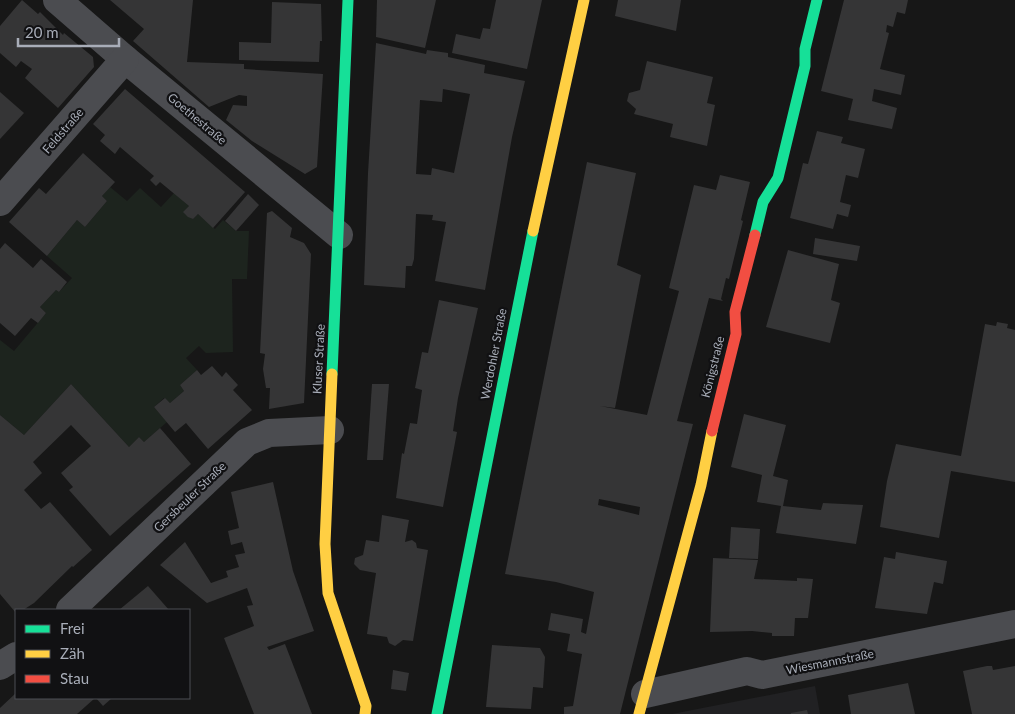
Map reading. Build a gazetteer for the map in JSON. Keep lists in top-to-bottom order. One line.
{"streets":{"street":["Goethestraße","Feldstraße","Werdohler Straße","Kluser Straße","Königstraße","Gersbeuler Straße","Wiesmannstraße"]},"crossings":[["Goethestraße","Feldstraße"],["Goethestraße","Kluser Straße"],["Kluser Straße","Gersbeuler Straße"],["Königstraße","Wiesmannstraße"]],"legend":["Frei","Zäh","Stau"],"scale_bar":"20 m"}
